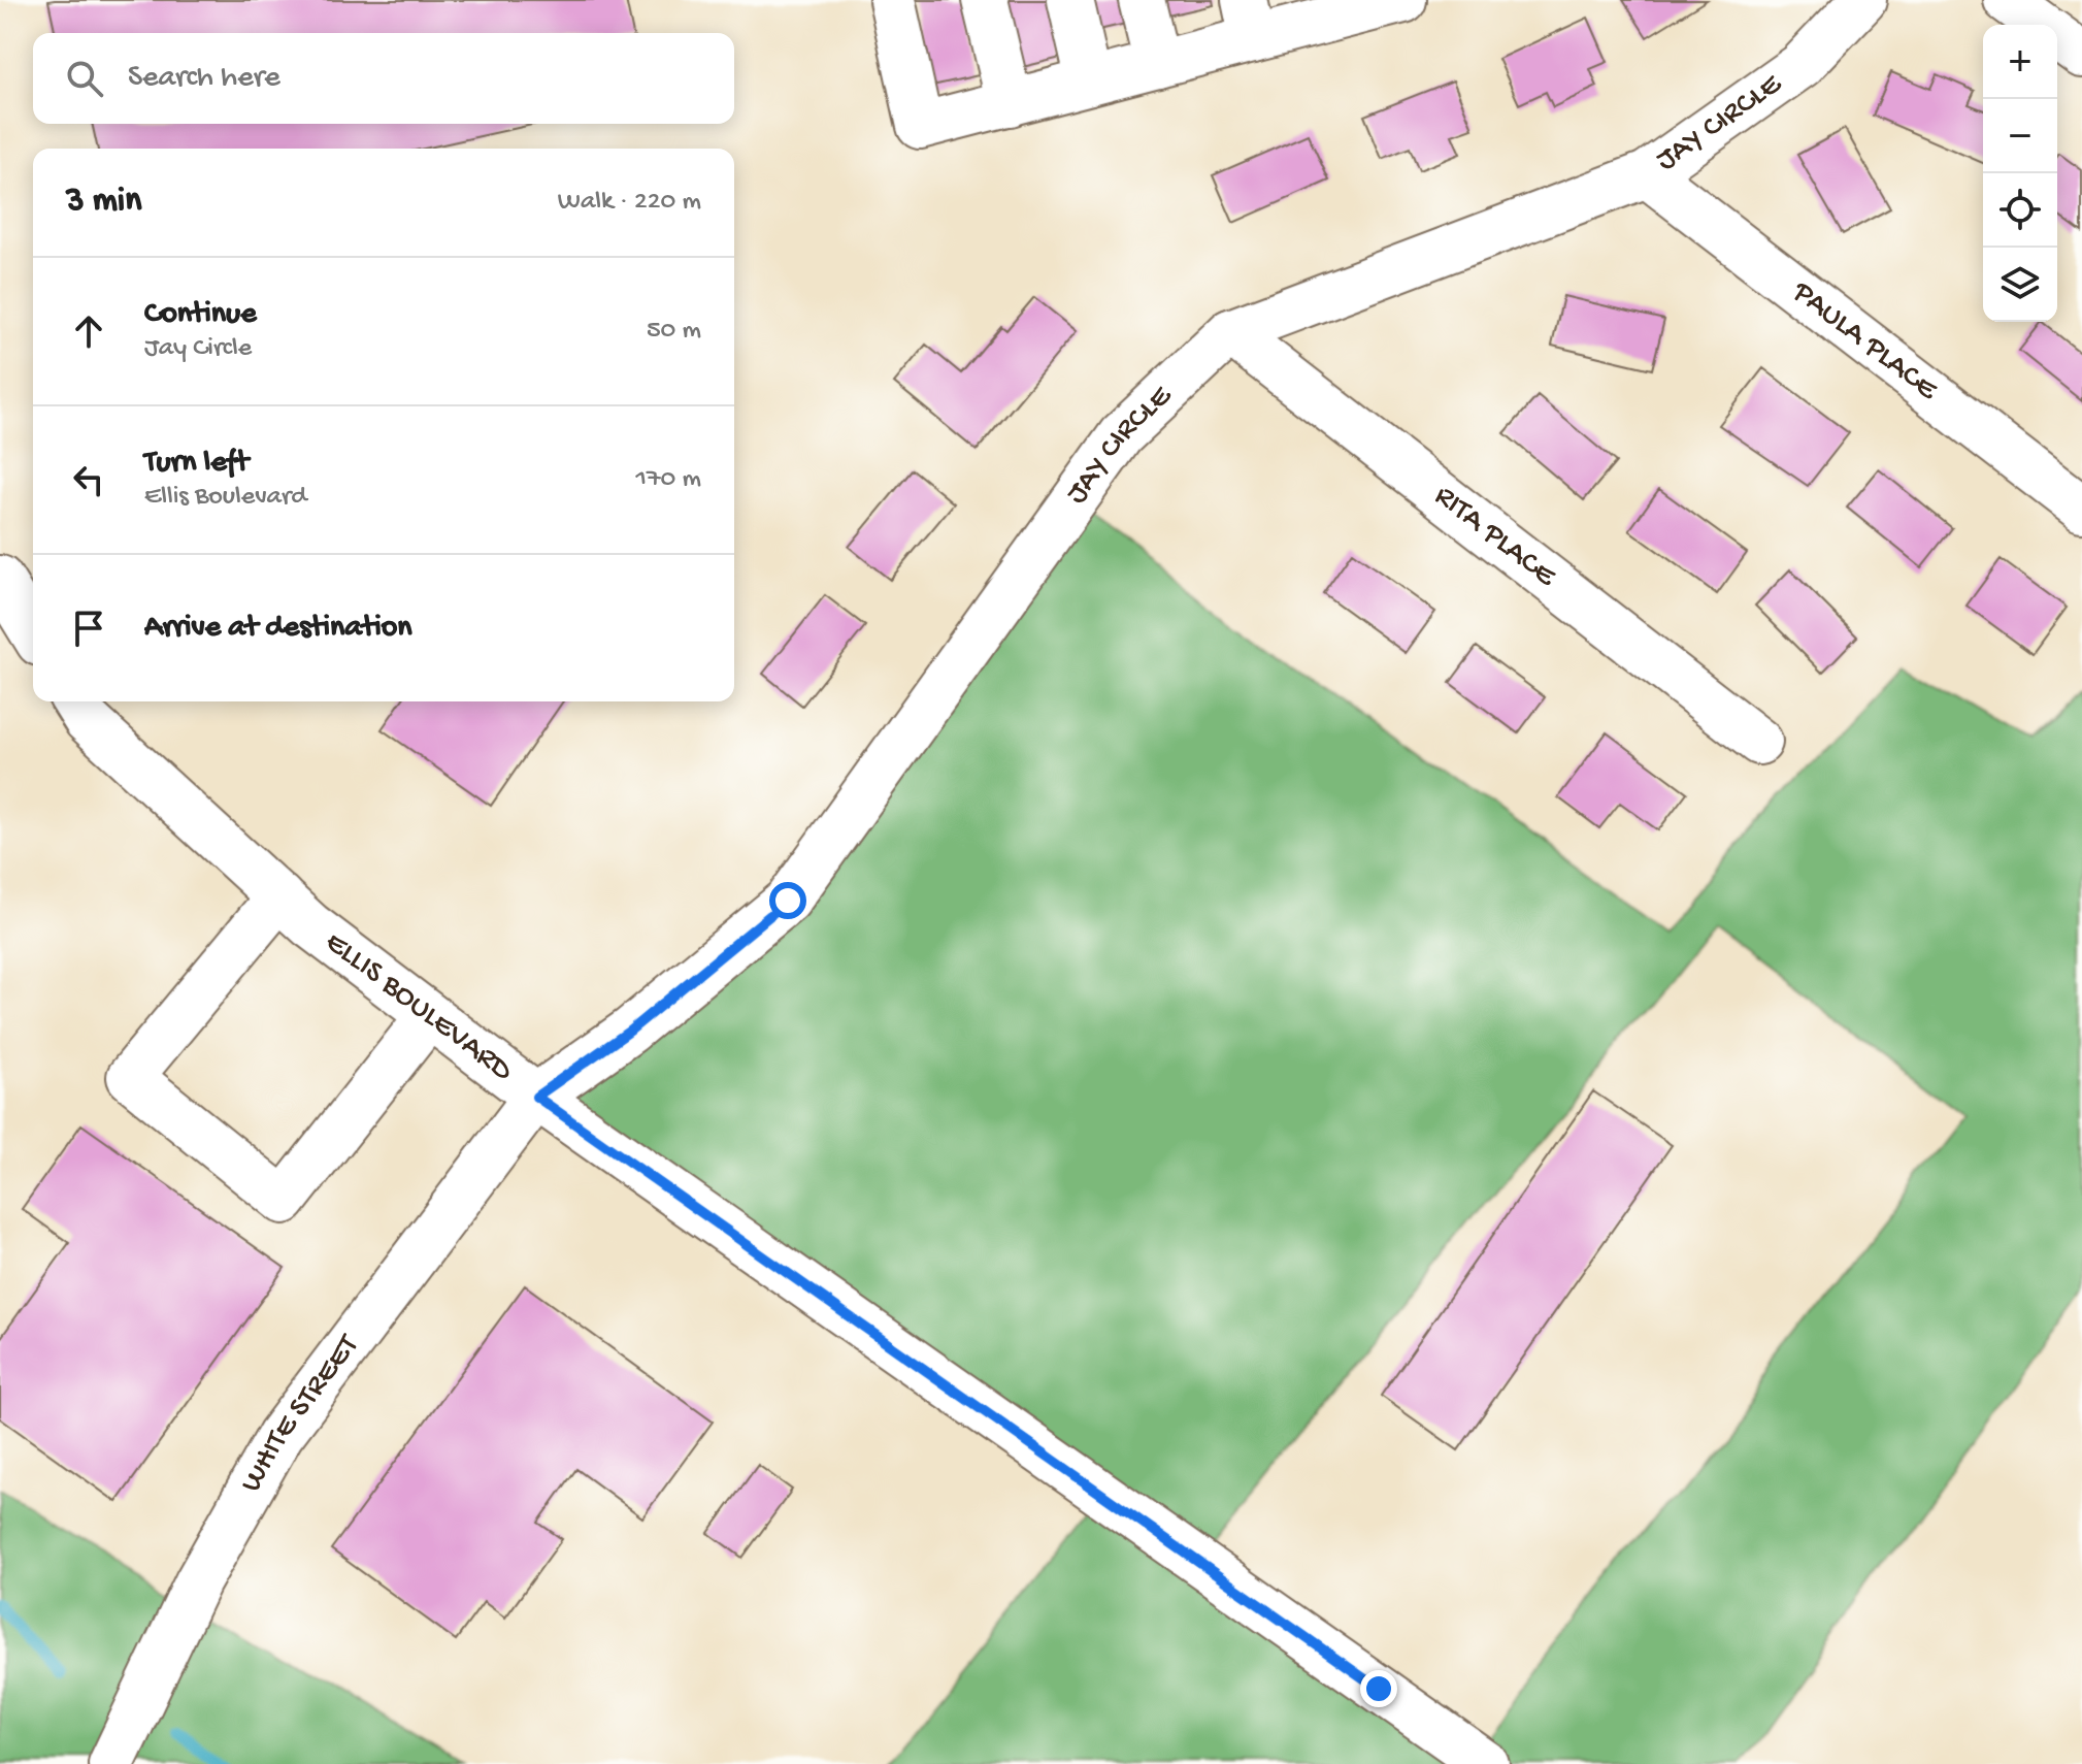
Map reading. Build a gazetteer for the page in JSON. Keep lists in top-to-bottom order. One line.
{"streets":{"street":["JAY CIRCLE","PAULA PLACE","RITA PLACE","ELLIS BOULEVARD","WHITE STREET"]},"crossings":[["JAY CIRCLE","PAULA PLACE"],["JAY CIRCLE","RITA PLACE"],["JAY CIRCLE","ELLIS BOULEVARD"],["JAY CIRCLE","WHITE STREET"],["ELLIS BOULEVARD","WHITE STREET"]],"page":{"map_buttons":["+","−"],"search":"Search here","heading":["3 min","Walk · 220 m"],"list":[["Continue","Jay Circle","50 m"],["Turn left","Ellis Boulevard","170 m"],"Arrive at destination"]}}
